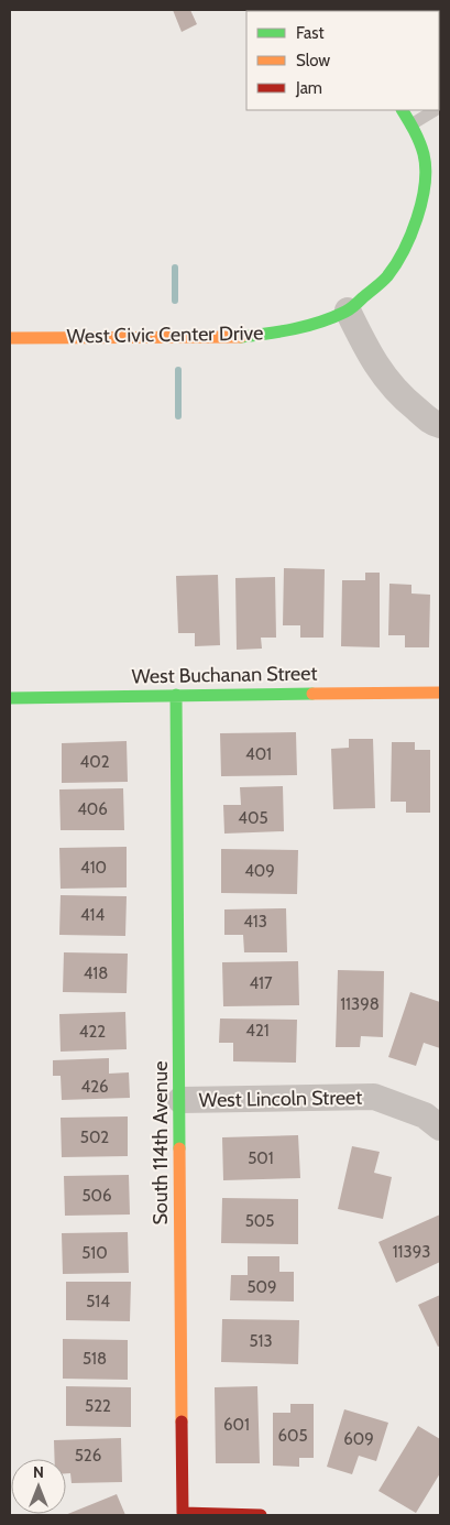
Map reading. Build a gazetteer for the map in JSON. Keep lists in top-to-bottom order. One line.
{"streets":{"street":["West Civic Center Drive","West Buchanan Street","West Lincoln Street","South 114th Avenue"]},"crossings":[["West Buchanan Street","South 114th Avenue"],["West Lincoln Street","South 114th Avenue"]],"house_numbers":["401","402","406","405","410","409","414","413","418","417","11398","421","422","426","502","501","506","505","11393","510","509","514","513","518","522","601","605","609","526"],"legend":["Fast","Slow","Jam"],"north":"top"}
